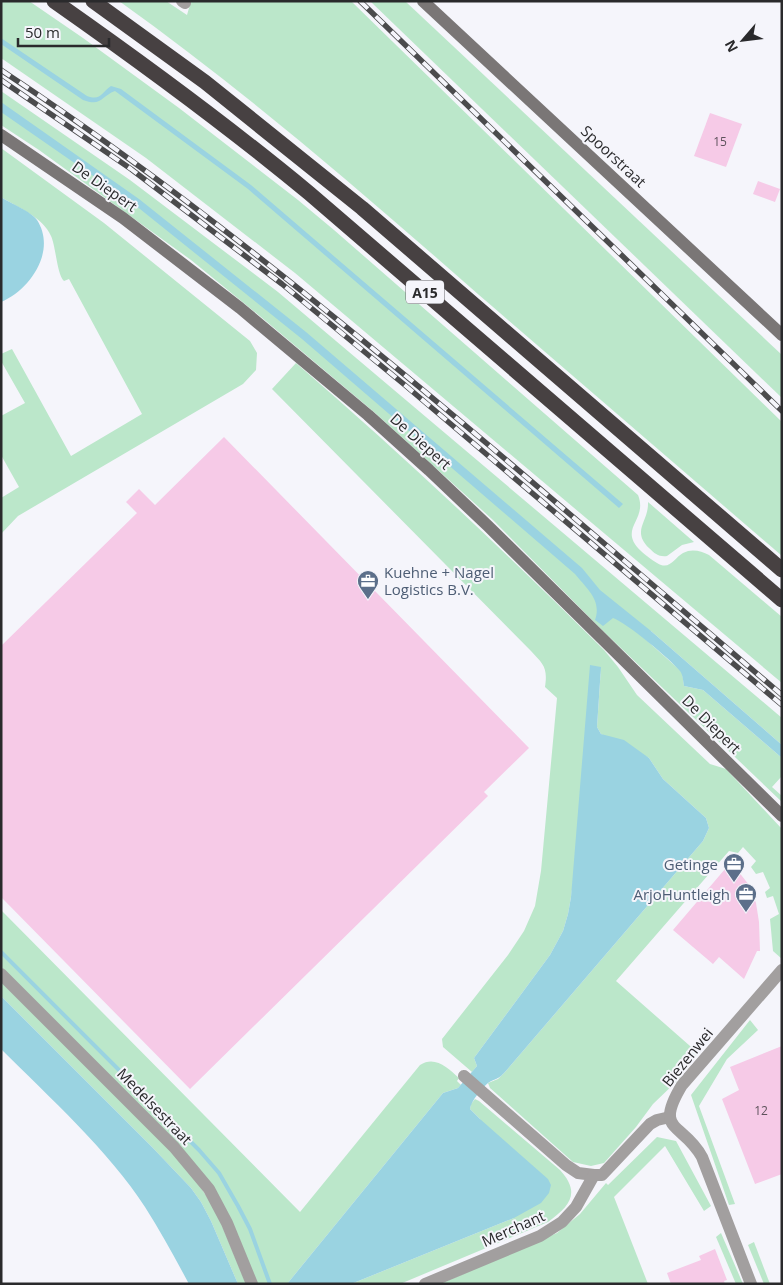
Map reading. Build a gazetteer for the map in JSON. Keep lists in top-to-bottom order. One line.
{"streets":{"highway":["A15"],"main road":["Spoorstraat","De Diepert"],"street":["Biezenwei","Medelsestraat","Merchant"]},"crossings":[["Biezenwei","Merchant"]],"places":{"office":["Kuehne + Nagel Logistics B.V.","Getinge","ArjoHuntleigh"]},"house_numbers":["15","12"],"scale_bar":"50 m","north":"bottom left"}
